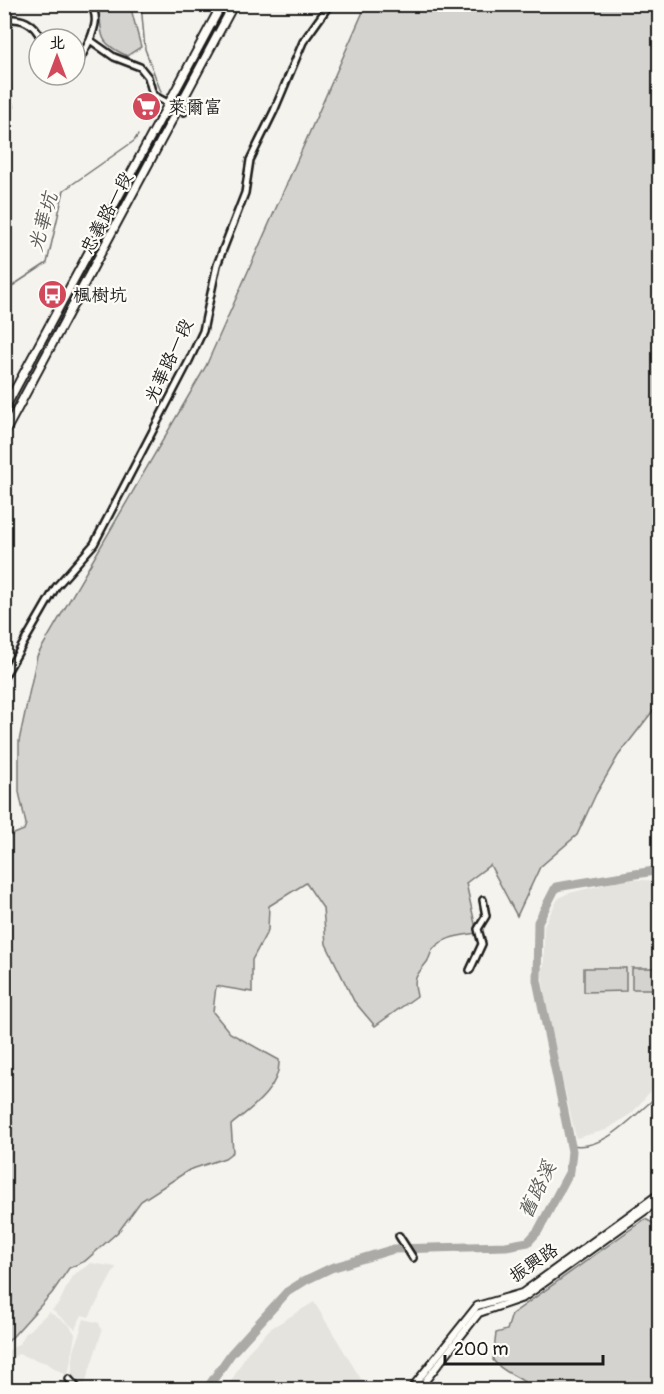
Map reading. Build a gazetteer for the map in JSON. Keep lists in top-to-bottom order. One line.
{"streets":{"main road":["忠義路一段"],"street":["光華路一段","振興路"]},"water":["光華坑","舊路溪"],"places":{"supermarket":["萊爾富"],"bus stop":["楓樹坑"]},"scale_bar":"200 m","north":"top"}
